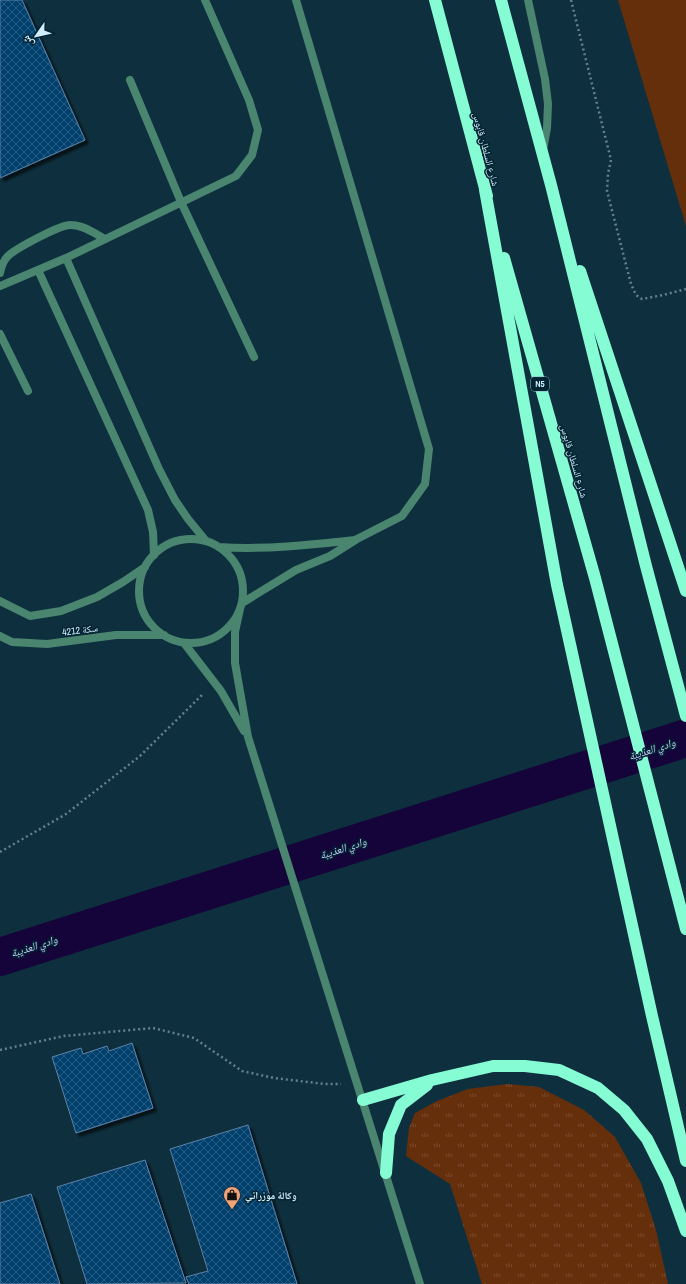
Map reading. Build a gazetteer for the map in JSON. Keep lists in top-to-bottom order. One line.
{"streets":{"highway":["شارع السلطان قابوس","N5"],"street":["سكة 4212"]},"water":["وادي العذيبة"],"places":{"shop":["وكالة موزراتي"]},"north":"bottom left"}
